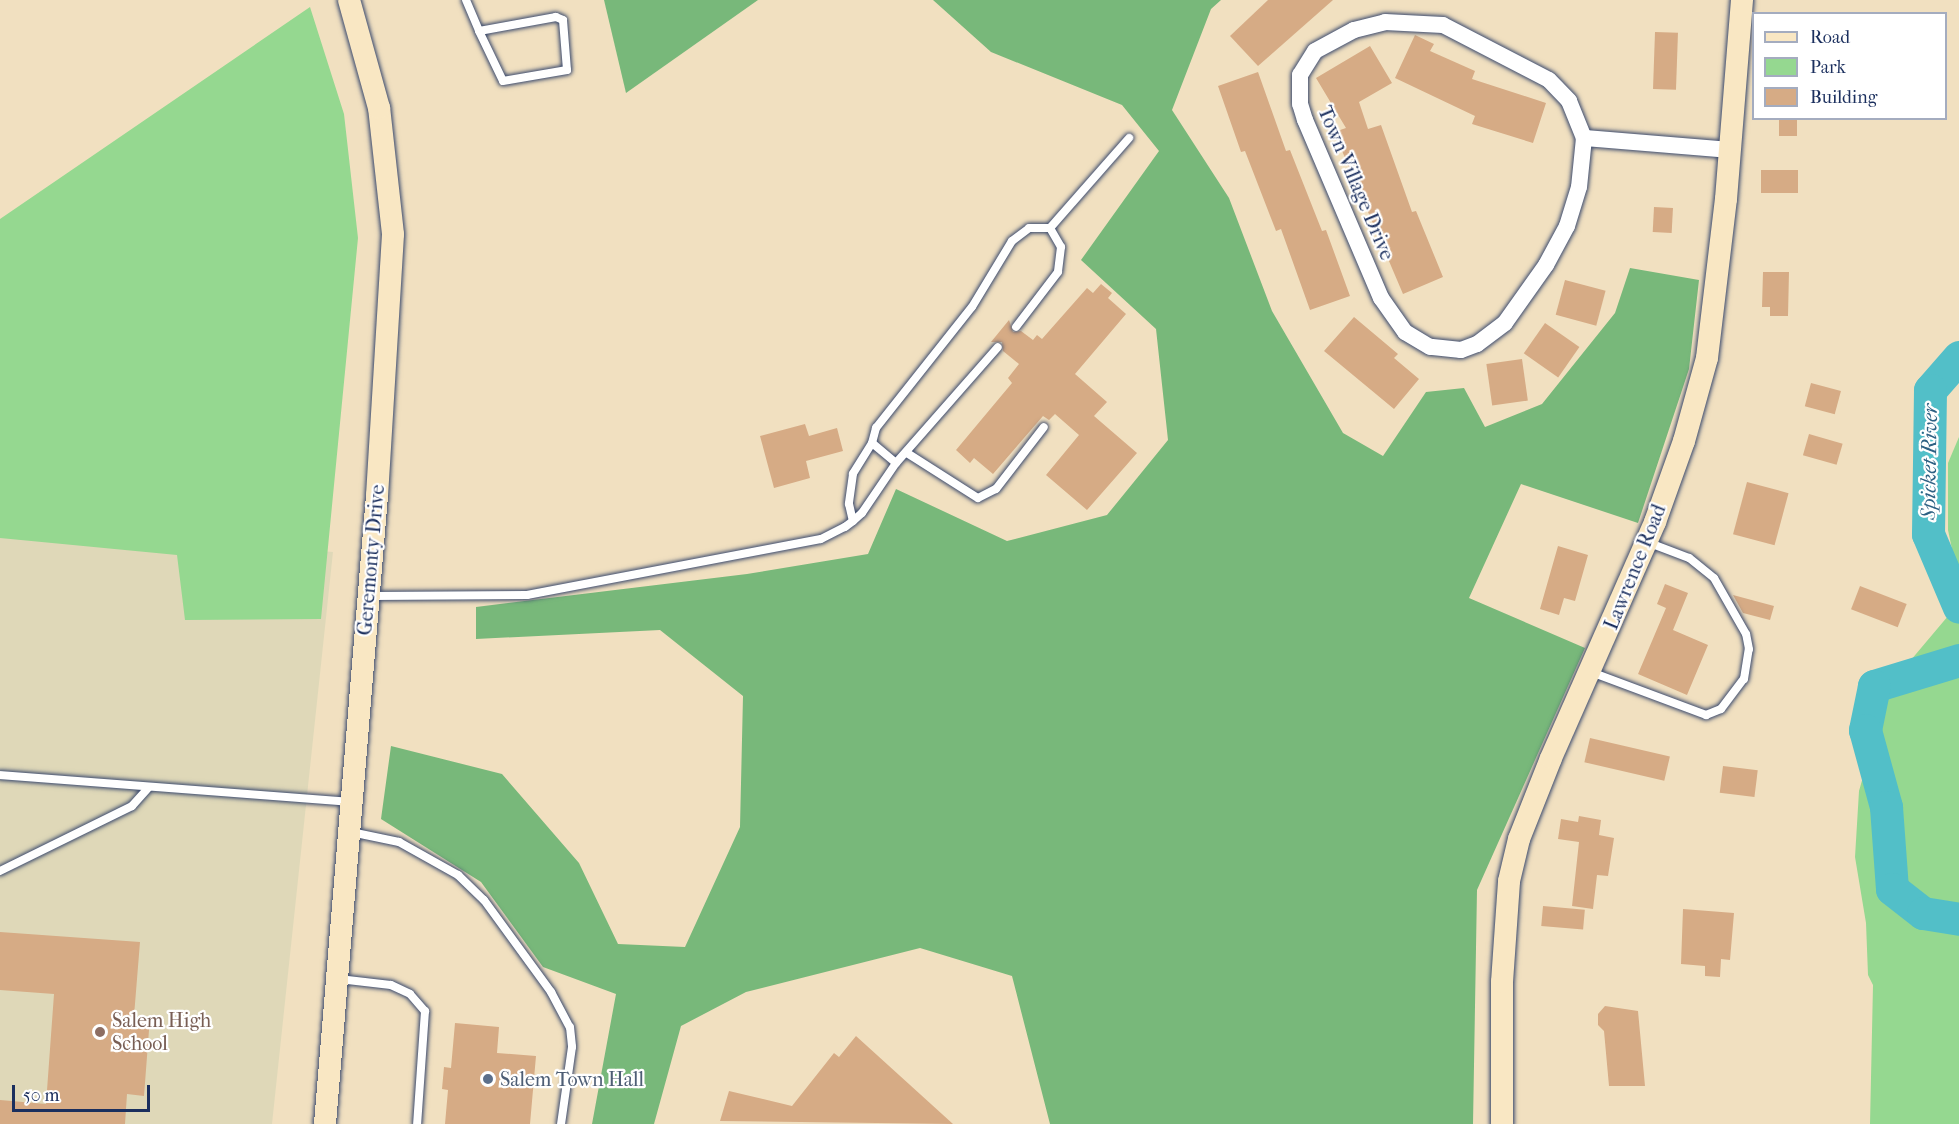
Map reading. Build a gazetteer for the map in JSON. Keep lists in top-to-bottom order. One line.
{"streets":{"street":["Town Village Drive","Geremonty Drive","Lawrence Road"]},"water":["Spicket River"],"places":["Salem High School","Salem Town Hall"],"legend":["Road","Park","Building"],"scale_bar":"50 m"}
